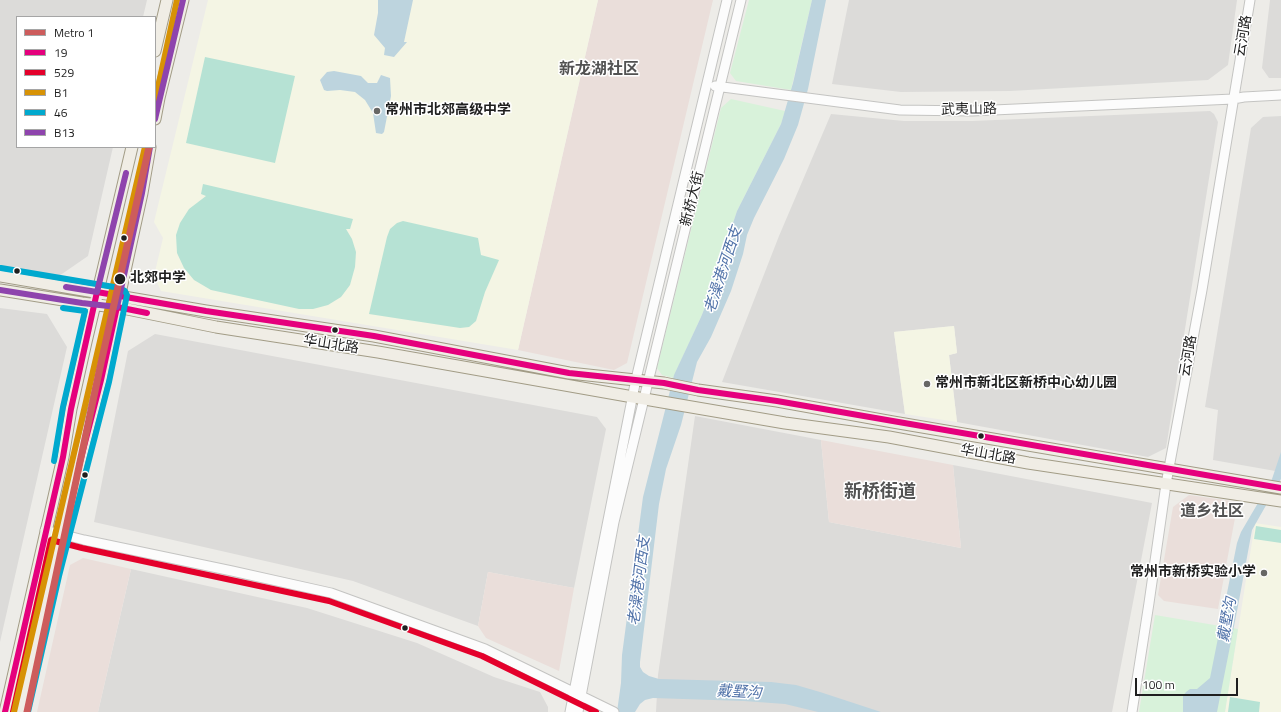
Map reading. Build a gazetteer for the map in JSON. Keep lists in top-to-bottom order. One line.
{"streets":{"main road":["华山北路"],"street":["云河路","武夷山路","新桥大街"]},"crossings":[["云河路","武夷山路"],["云河路","华山北路"],["武夷山路","新桥大街"],["新桥大街","华山北路"]],"districts":["新龙湖社区","新桥街道","道乡社区"],"water":["老澡港河西支","戴墅沟"],"places":["常州市北郊高级中学","北郊中学","常州市新北区新桥中心幼儿园","常州市新桥实验小学"],"lines":["transit line B1","transit line B13","metro line 1","transit line 46","transit line 19","transit line 529"],"legend":["Metro 1","19","529","B1","46","B13"],"scale_bar":"100 m"}
